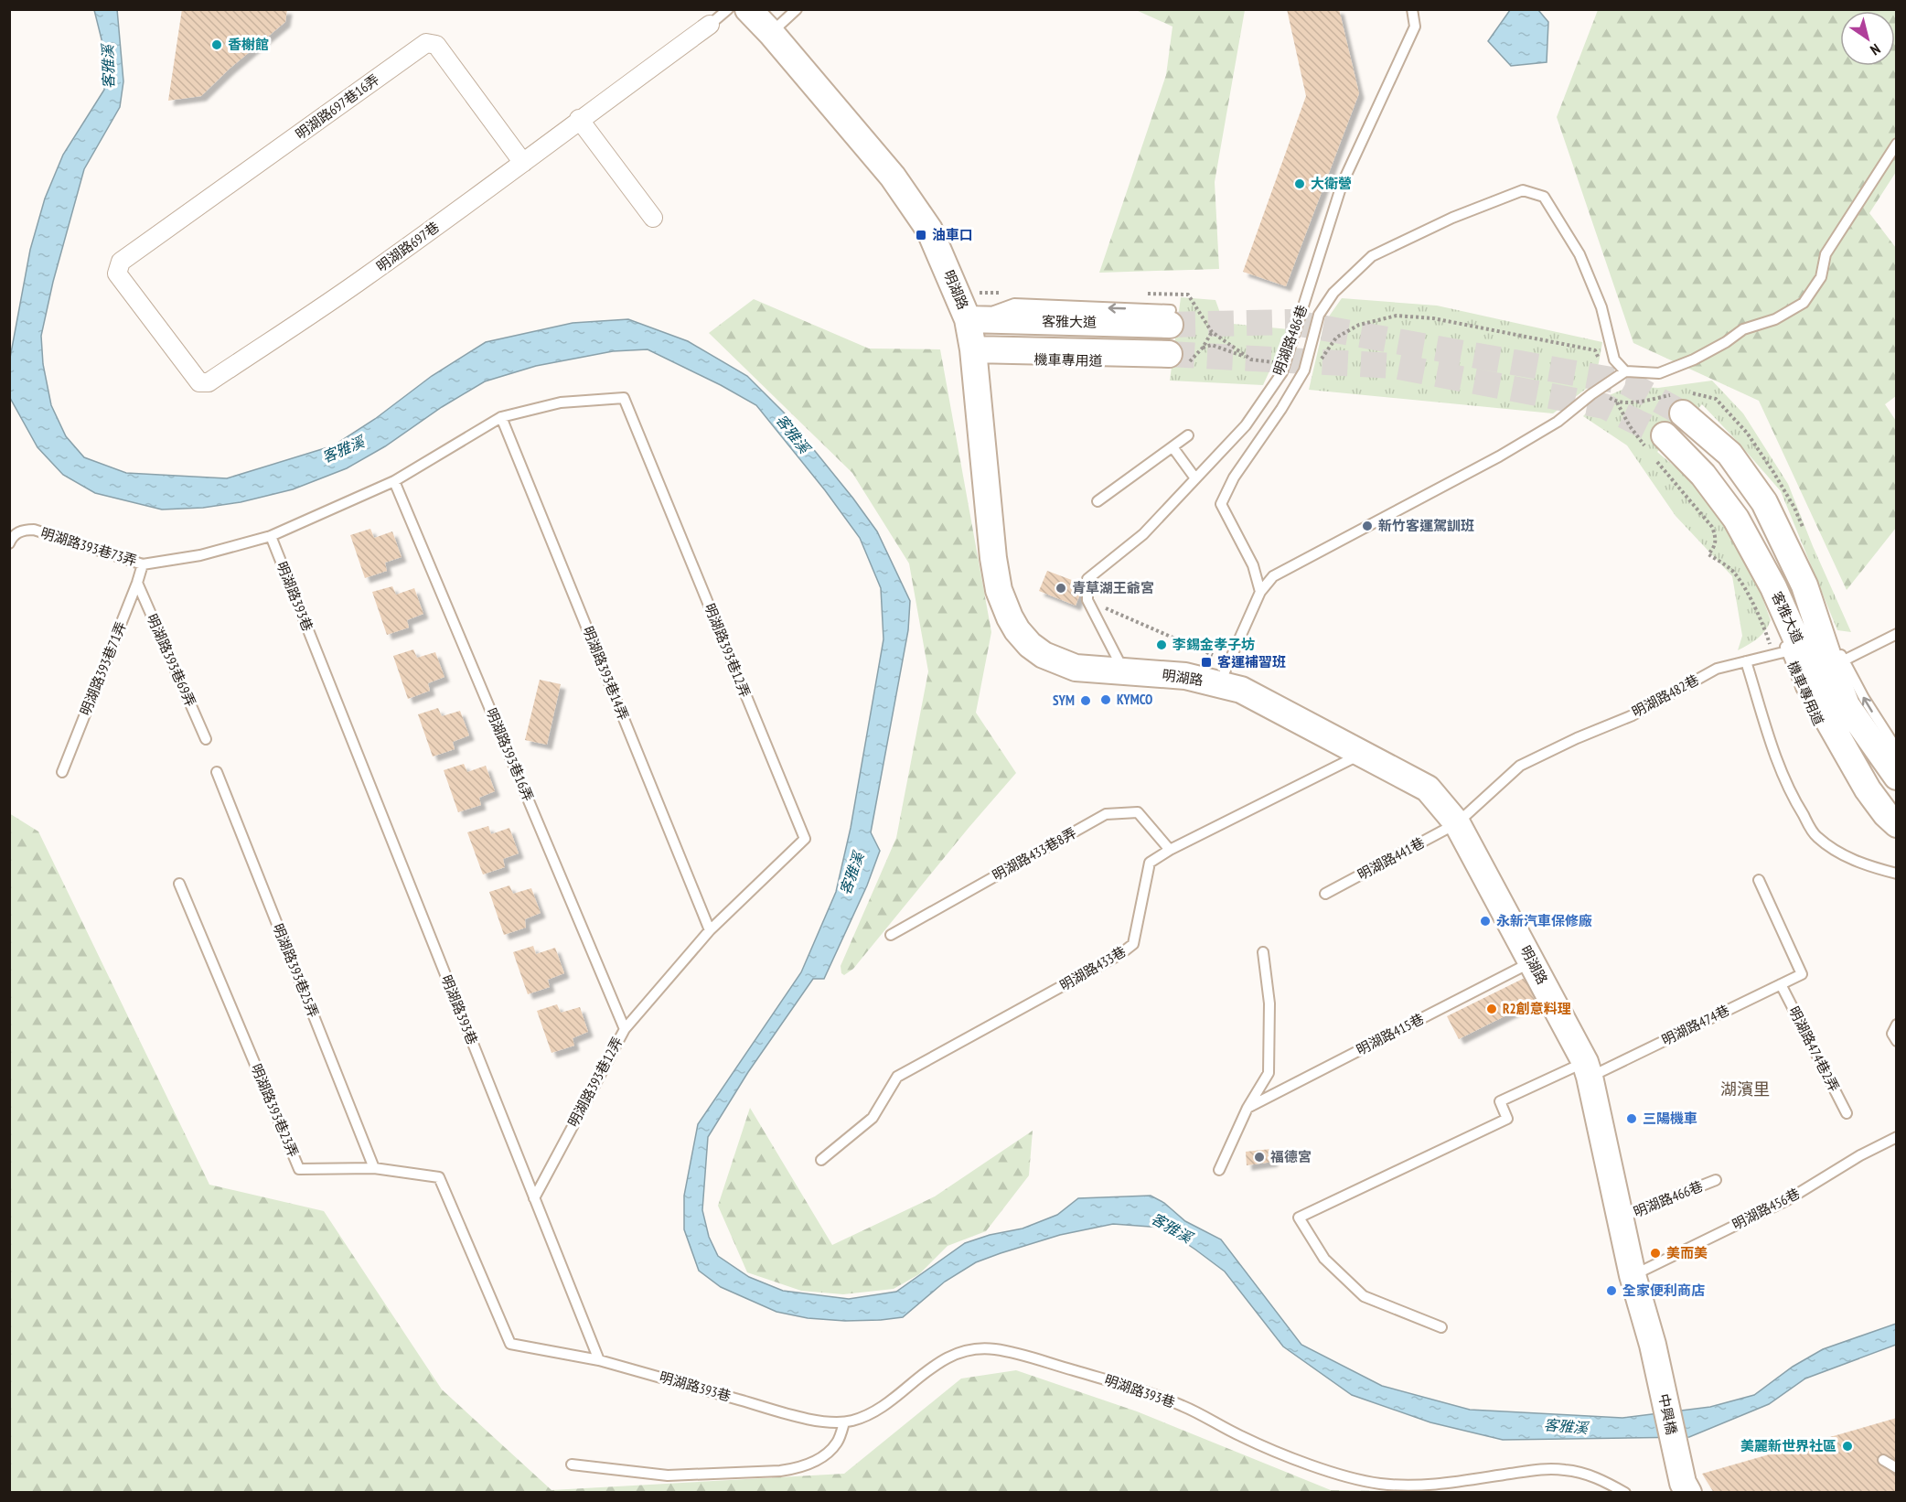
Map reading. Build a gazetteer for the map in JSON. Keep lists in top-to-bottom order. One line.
{"streets":{"main road":["明湖路","客雅大道","中興橋"],"street":["明湖路697巷16弄","明湖路697巷"],"lane":["明湖路486巷","機車專用道","明湖路393巷73弄","明湖路393巷","明湖路393巷12弄","明湖路393巷69弄","明湖路393巷71弄","明湖路393巷14弄","明湖路482巷","明湖路393巷16弄","明湖路433巷8弄","明湖路441巷","明湖路433巷","明湖路393巷25弄","明湖路474巷","明湖路415巷","明湖路474巷2弄","明湖路393巷23弄","明湖路466巷","明湖路456巷"]},"crossings":[["明湖路697巷16弄","明湖路697巷"],["明湖路697巷","明湖路"],["明湖路","客雅大道"],["明湖路","明湖路482巷"],["明湖路","明湖路441巷"],["明湖路","明湖路433巷"],["明湖路","明湖路474巷"],["明湖路","明湖路415巷"],["明湖路","明湖路466巷"],["明湖路","明湖路456巷"],["明湖路","中興橋"],["客雅大道","機車專用道"],["客雅大道","明湖路482巷"],["機車專用道","明湖路482巷"],["明湖路393巷73弄","明湖路393巷"],["明湖路393巷73弄","明湖路393巷12弄"],["明湖路393巷73弄","明湖路393巷71弄"],["明湖路393巷","明湖路393巷12弄"],["明湖路393巷","明湖路393巷23弄"],["明湖路393巷12弄","明湖路393巷14弄"],["明湖路393巷12弄","明湖路393巷16弄"],["明湖路393巷69弄","明湖路393巷71弄"],["明湖路482巷","明湖路441巷"],["明湖路433巷8弄","明湖路433巷"],["明湖路393巷25弄","明湖路393巷23弄"],["明湖路474巷","明湖路474巷2弄"]],"districts":["湖濱里"],"water":["客雅溪"],"places":{"other":["香榭館","大衛營","新竹客運駕訓班","青草湖王爺宮","李錫金孝子坊","KYMCO","SYM","永新汽車保修廠","R2創意料理","三陽機車","福德宮","美而美","全家便利商店","美麗新世界社區"],"transit":["油車口","客運補習班"]},"north":"bottom right"}
